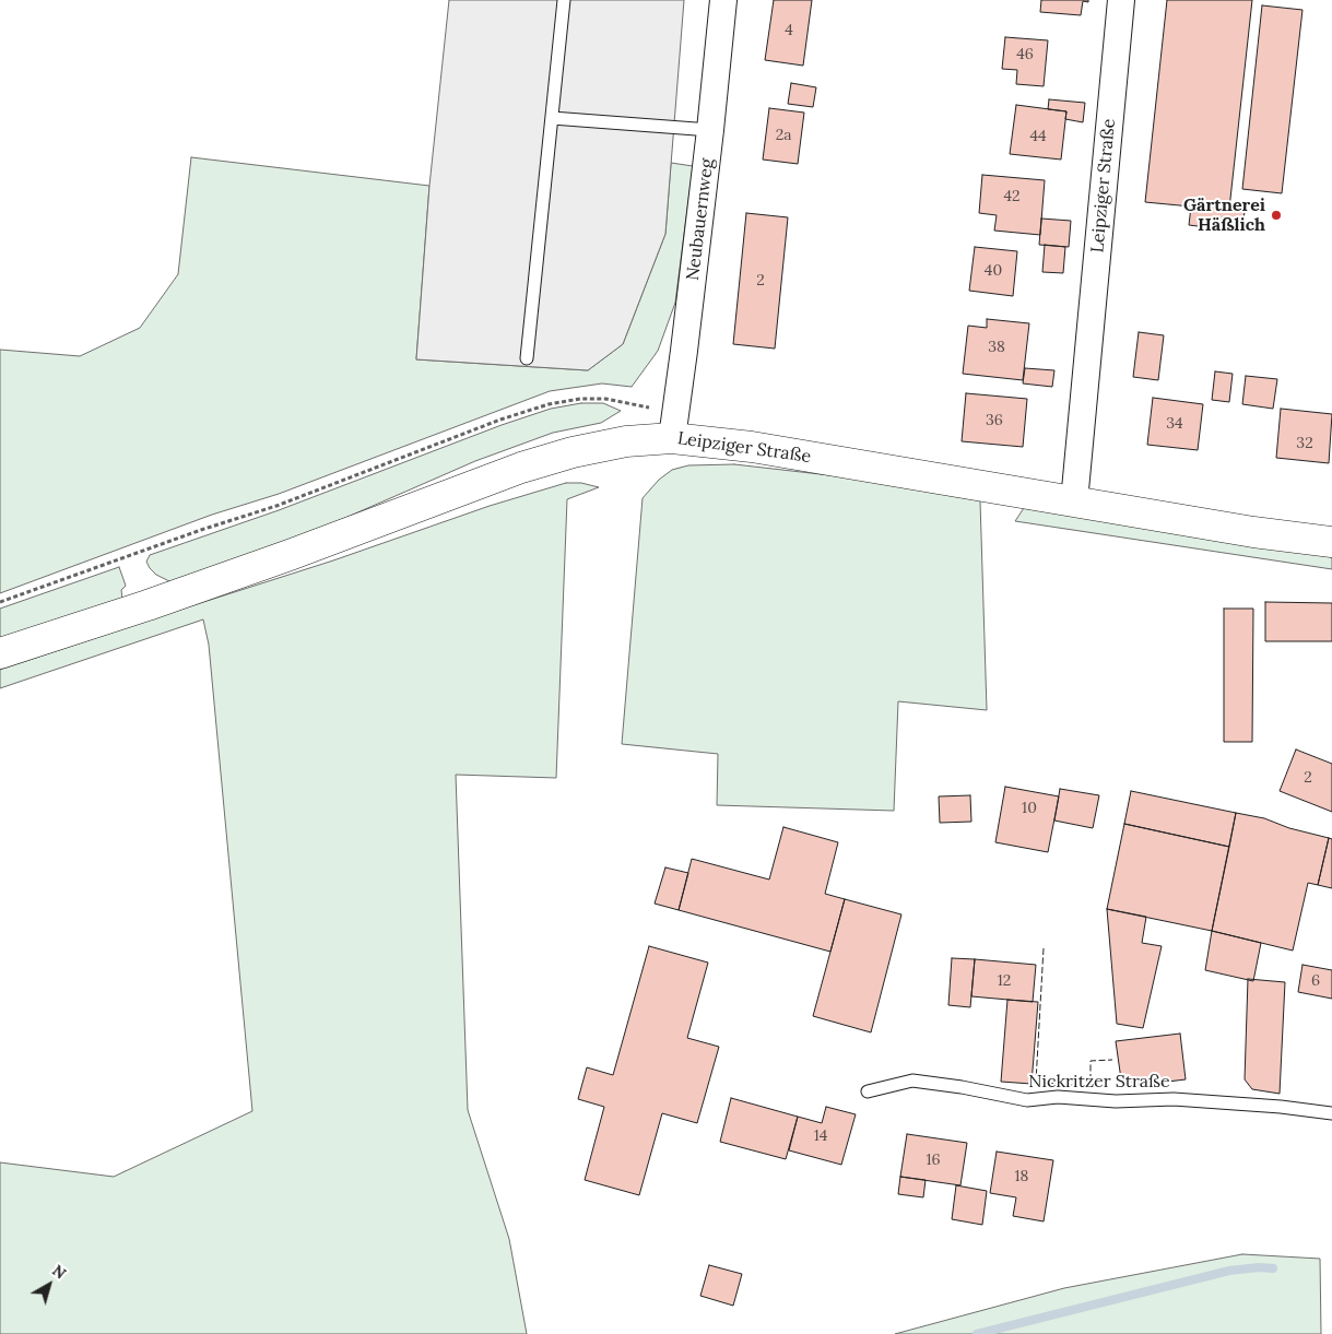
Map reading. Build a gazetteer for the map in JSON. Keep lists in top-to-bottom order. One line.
{"streets":{"street":["Leipziger Straße","Neubauernweg"],"lane":["Nickritzer Straße"]},"crossings":[["Leipziger Straße","Neubauernweg"]],"places":["Gärtnerei Häßlich"],"house_numbers":["4","46","2a","44","42","40","2","38","36","34","32","2","10","12","6","14","16","18"],"north":"top right"}
